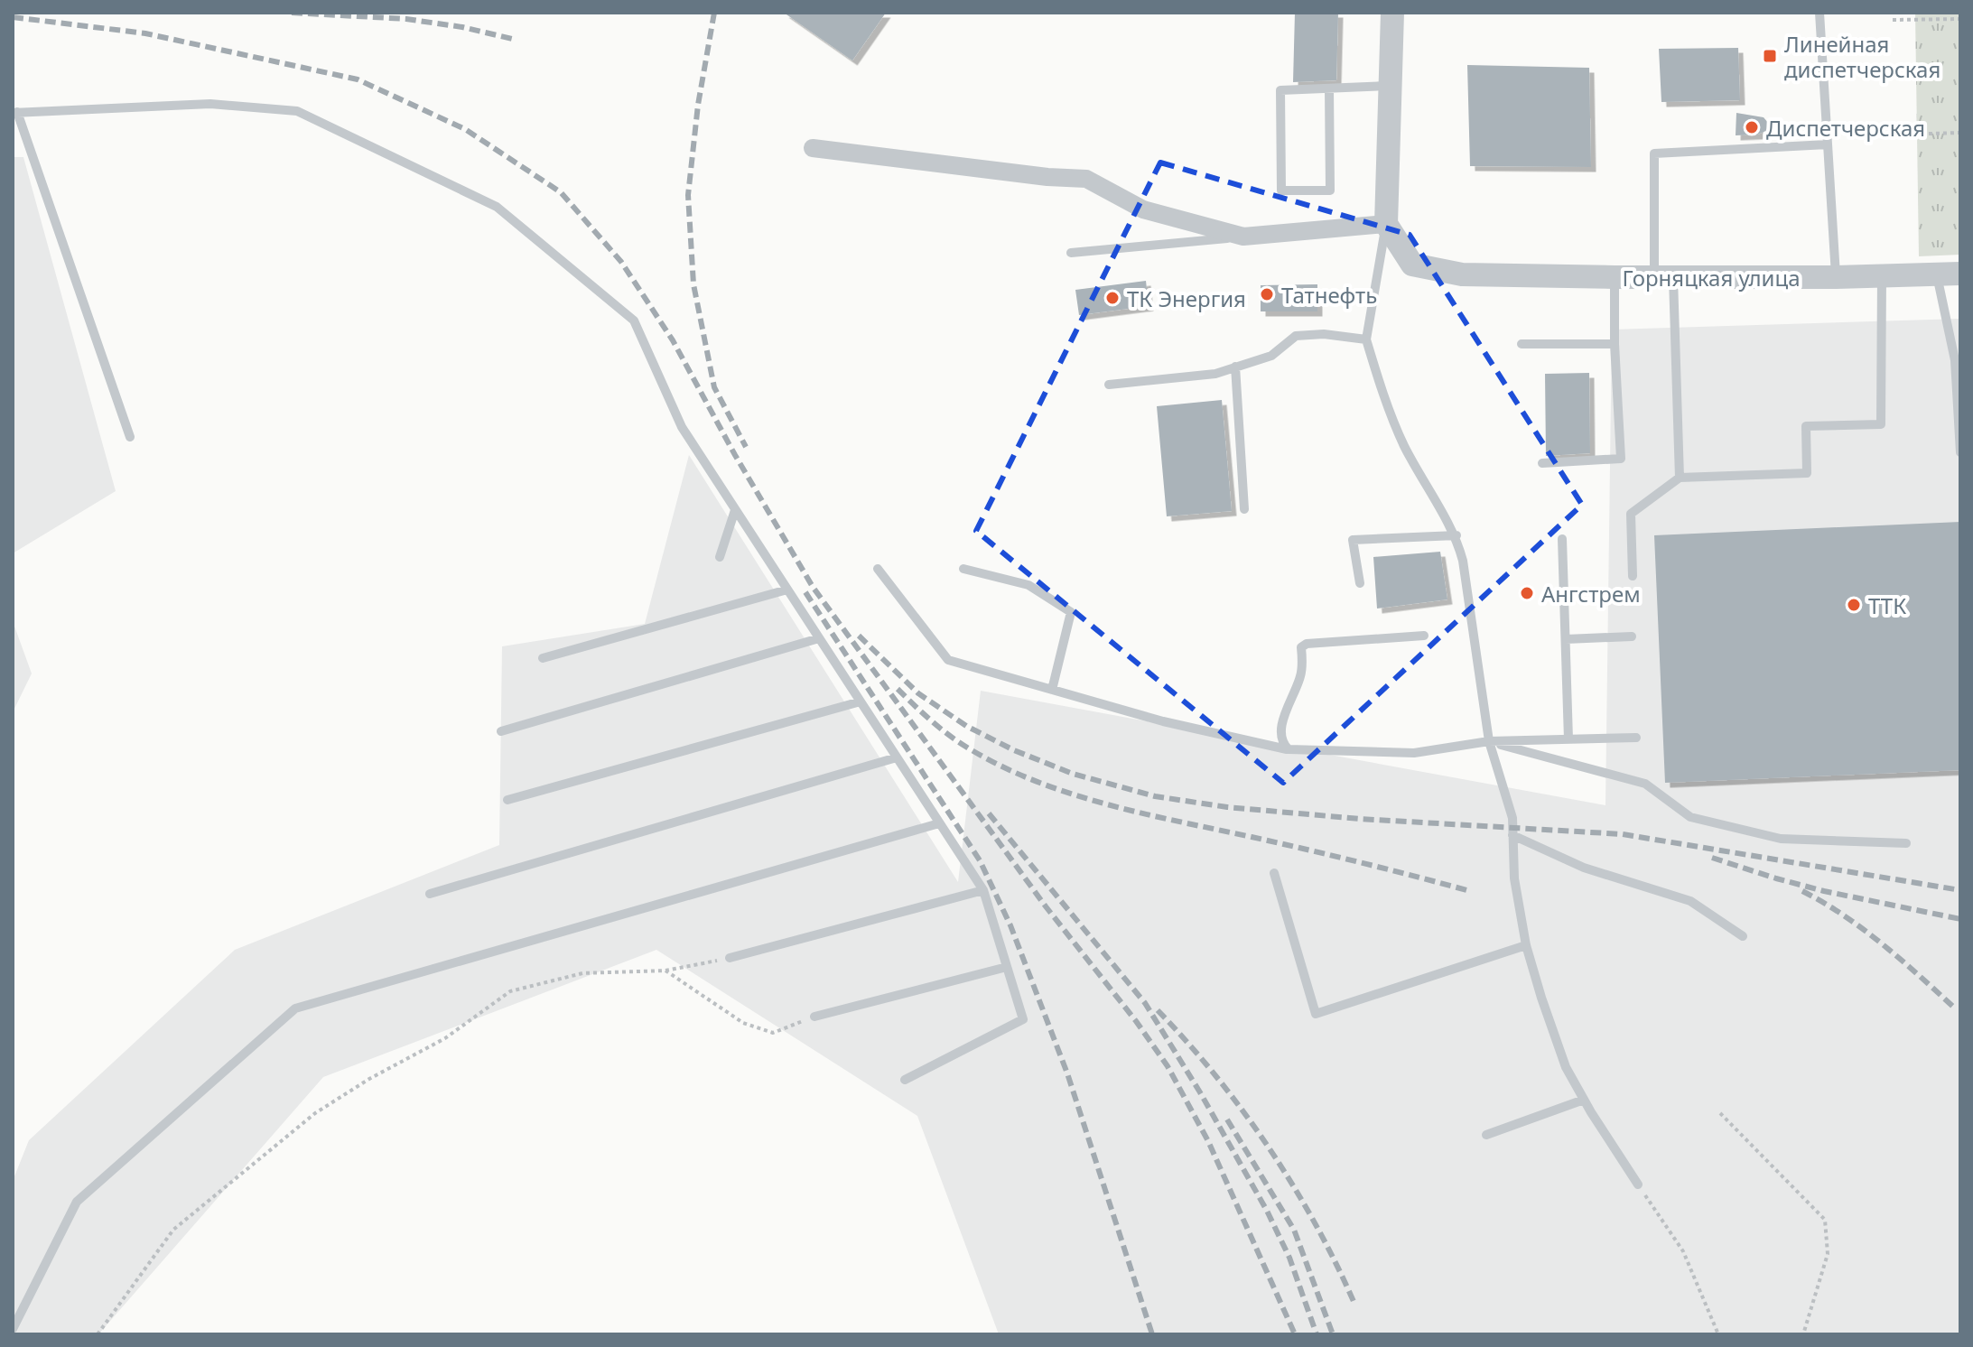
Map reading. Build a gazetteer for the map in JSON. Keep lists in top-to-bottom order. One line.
{"streets":{"street":["Горняцкая улица"]},"places":{"transit":["Линейная диспетчерская"],"other":["Диспетчерская","Татнефть","ТК Энергия","Ангстрем","ТТК"]}}
